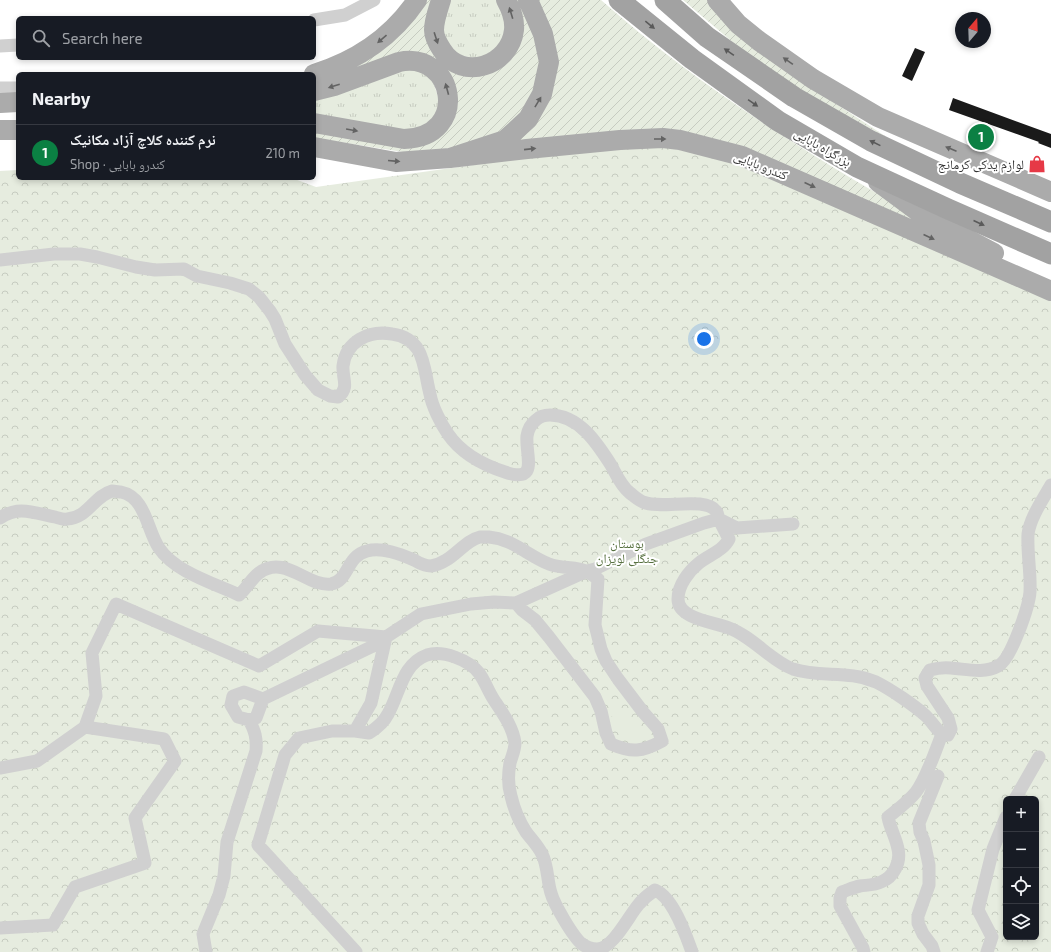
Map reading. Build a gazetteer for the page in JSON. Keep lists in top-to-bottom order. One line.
{"streets":{"highway":["بزرگراه بابایی"],"main road":["کندرو بابایی"]},"parks":["بوستان جنگلی لویزان"],"places":{"shop":["لوازم یدکی کرمانج"]},"north":"top","page":{"search":"Search here","heading":"Nearby","pins":"1","list":[{"mark":"1","name":"نرم کننده کلاچ آزاد مکانیک","note":"Shop · کندرو بابایی","value":"210 m"}],"map_buttons":["+","−"]}}
